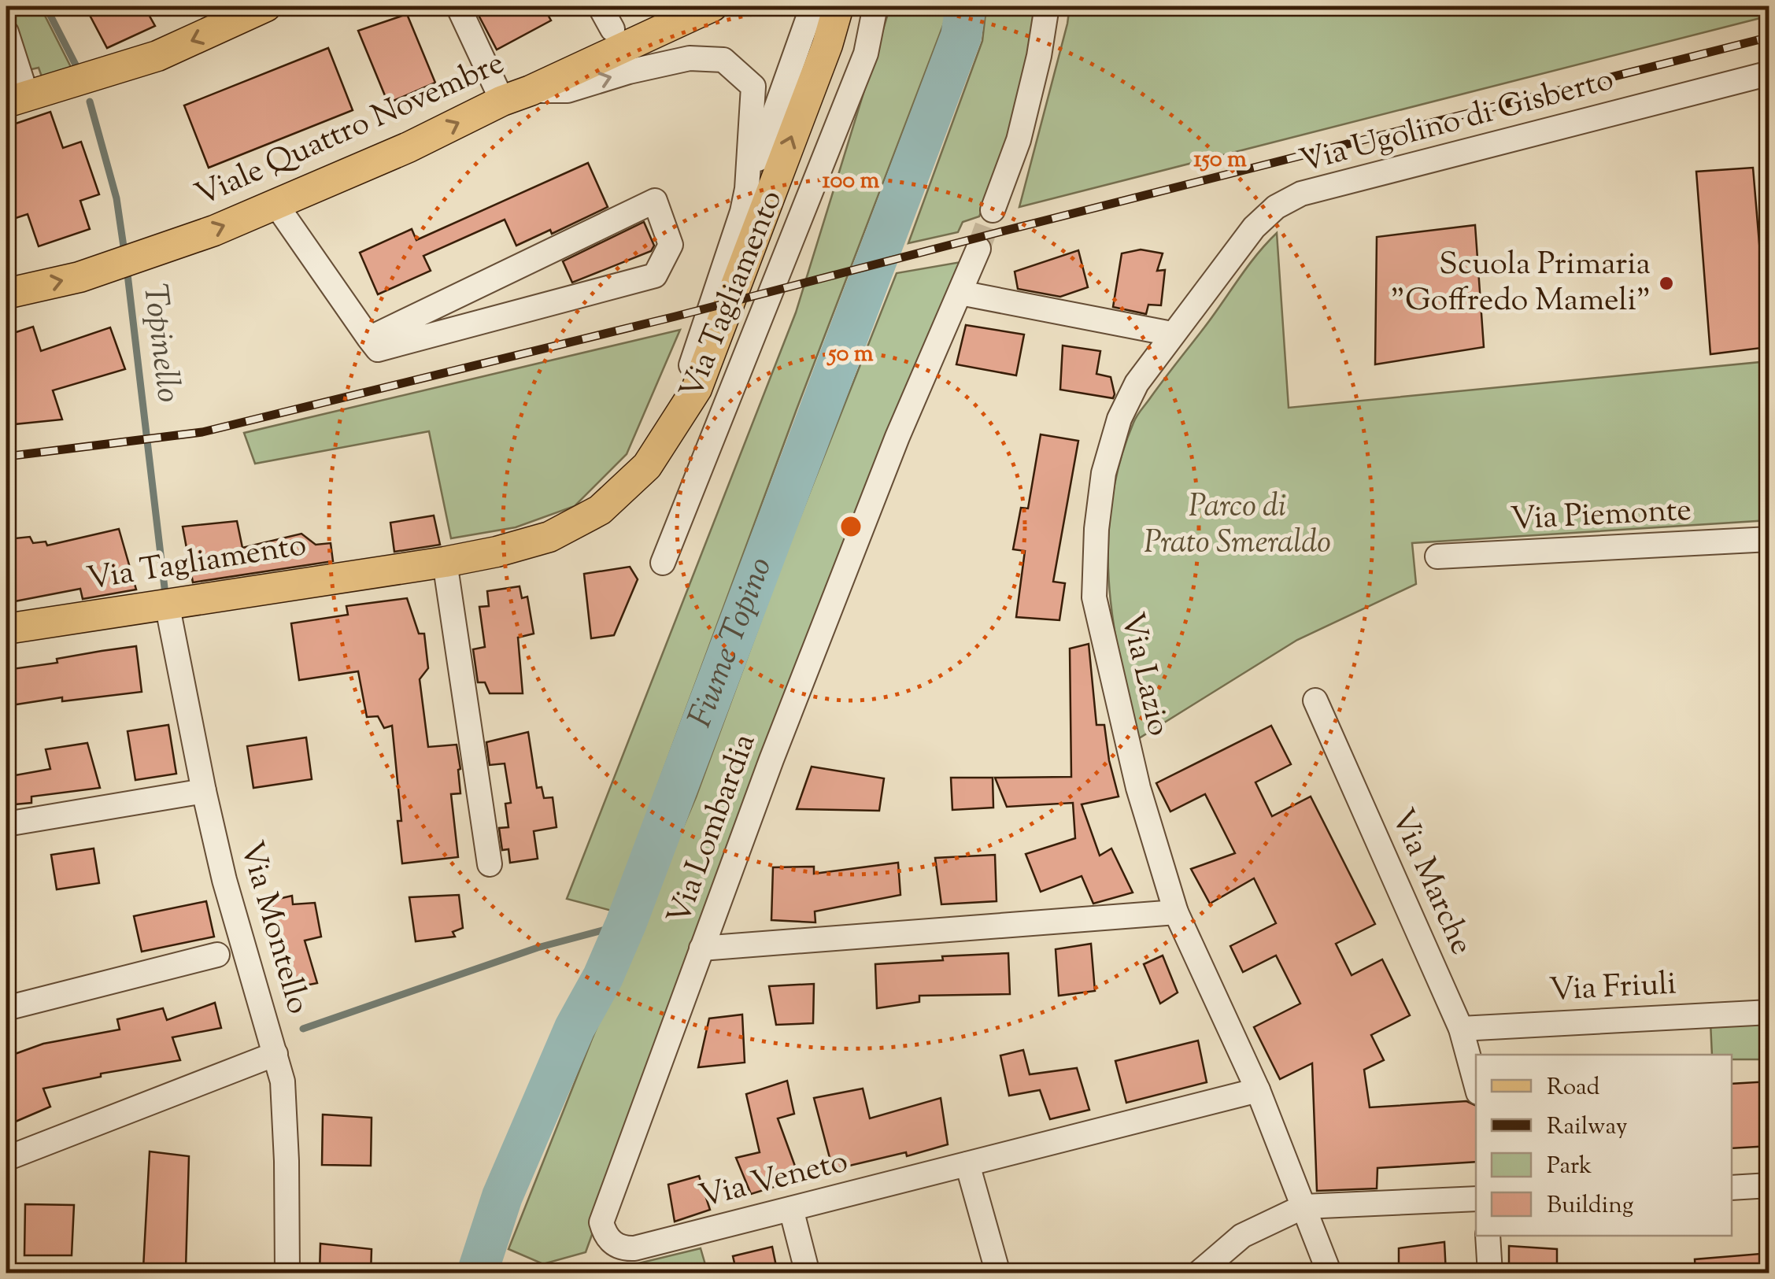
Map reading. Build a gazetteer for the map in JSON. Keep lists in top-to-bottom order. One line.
{"streets":{"main road":["Viale Quattro Novembre","Via Tagliamento"],"street":["Via Ugolino di Gisberto","Via Piemonte","Via Lazio","Via Lombardia","Via Marche","Via Montello","Via Friuli","Via Veneto"]},"crossings":[["Via Ugolino di Gisberto","Via Lazio"],["Viale Quattro Novembre","Via Tagliamento"],["Via Tagliamento","Via Montello"],["Via Lazio","Via Lombardia"],["Via Lazio","Via Veneto"],["Via Lombardia","Via Veneto"],["Via Marche","Via Friuli"]],"water":["Topinello","Fiume Topino"],"parks":["Parco di Prato Smeraldo"],"places":["Scuola Primaria \"Goffredo Mameli\""],"legend":["Road","Railway","Park","Building"],"rings":["150 m","100 m","50 m"]}
